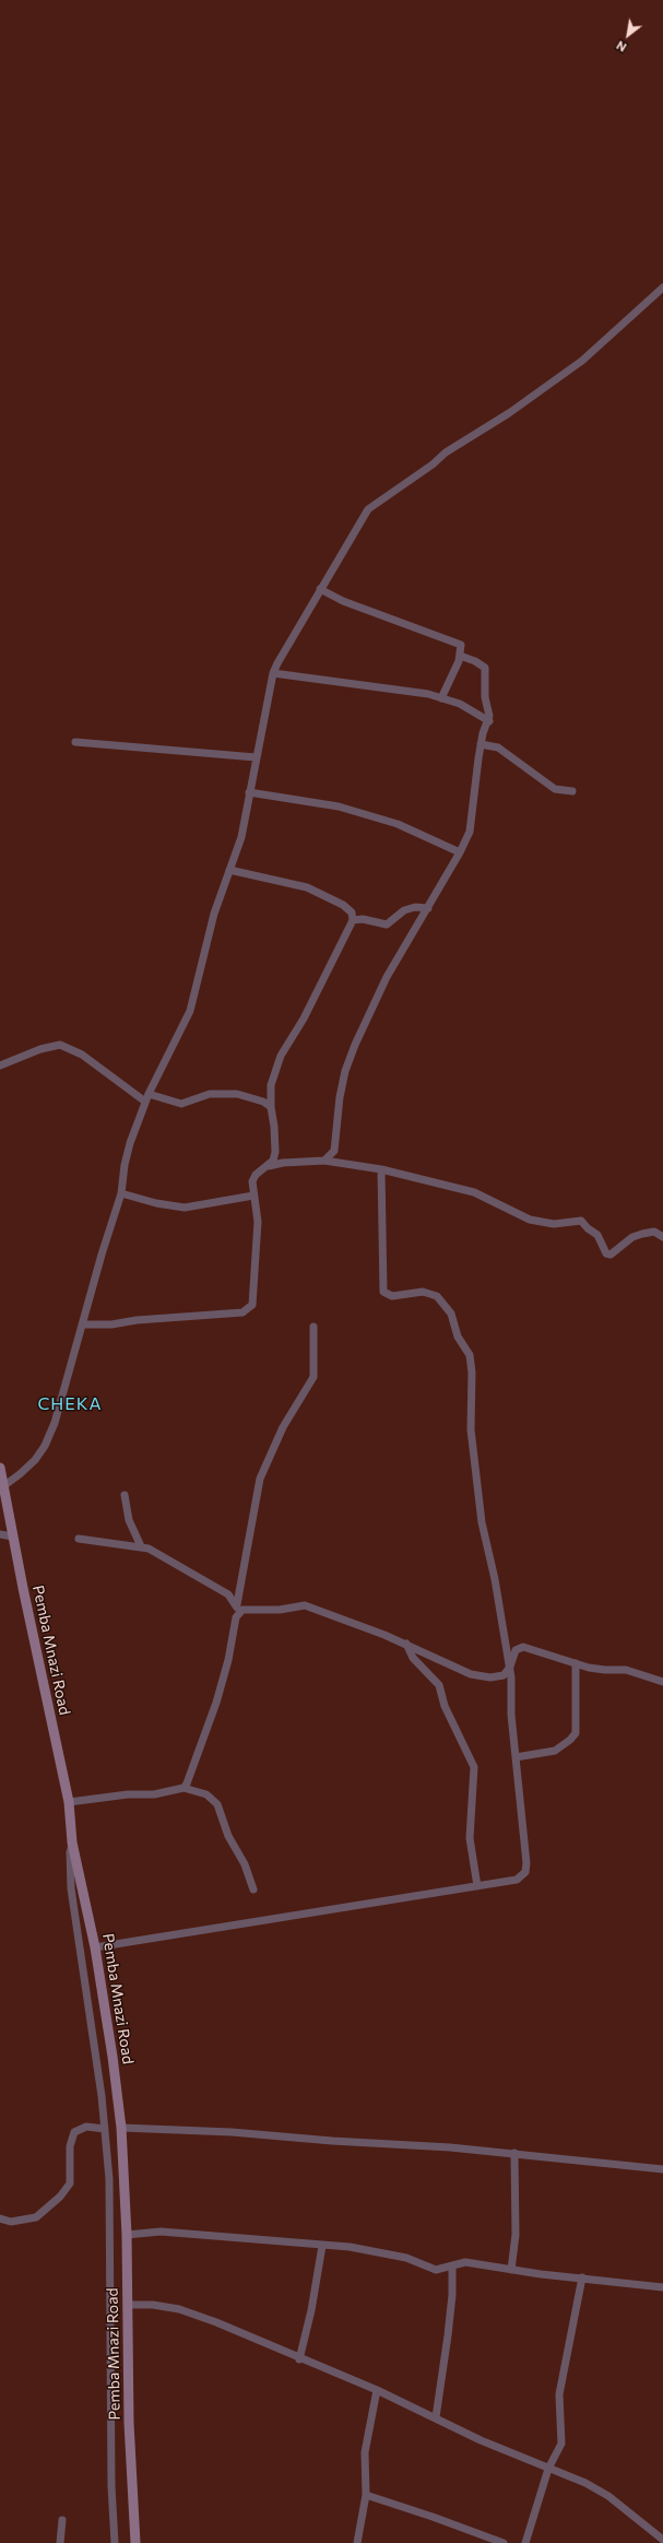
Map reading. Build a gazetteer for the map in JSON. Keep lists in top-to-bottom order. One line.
{"streets":{"main road":["Pemba Mnazi Road"]},"districts":["CHEKA"],"north":"bottom left"}
